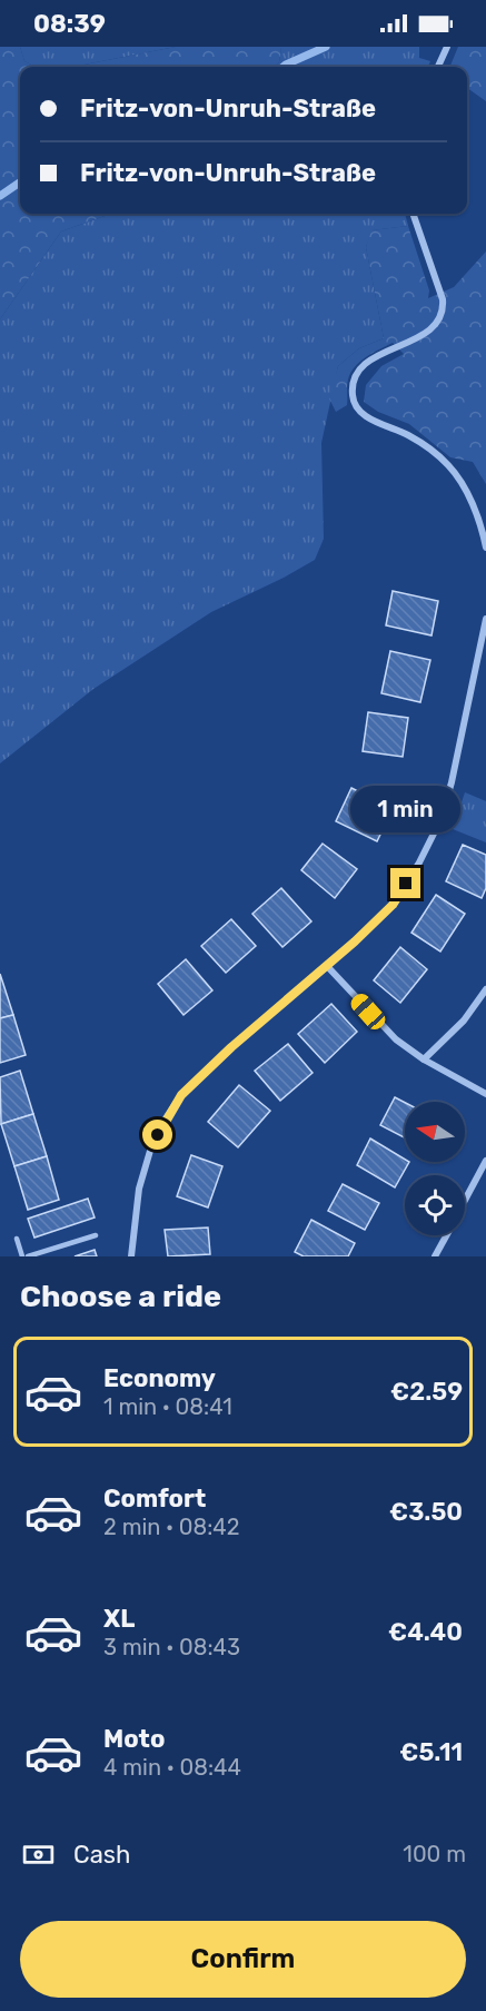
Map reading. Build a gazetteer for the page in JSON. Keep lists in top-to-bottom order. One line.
{"north":"left","page":{"status":"08:39","banner":["Fritz-von-Unruh-Straße","Fritz-von-Unruh-Straße"],"bubble":"1 min","heading":"Choose a ride","list":[{"name":"Economy","note":"1 min · 08:41","value":"€2.59"},{"name":"Comfort","note":"2 min · 08:42","value":"€3.50"},{"name":"XL","note":"3 min · 08:43","value":"€4.40"},{"name":"Moto","note":"4 min · 08:44","value":"€5.11"}],"pay":["Cash","100 m"],"buttons":"Confirm"}}
